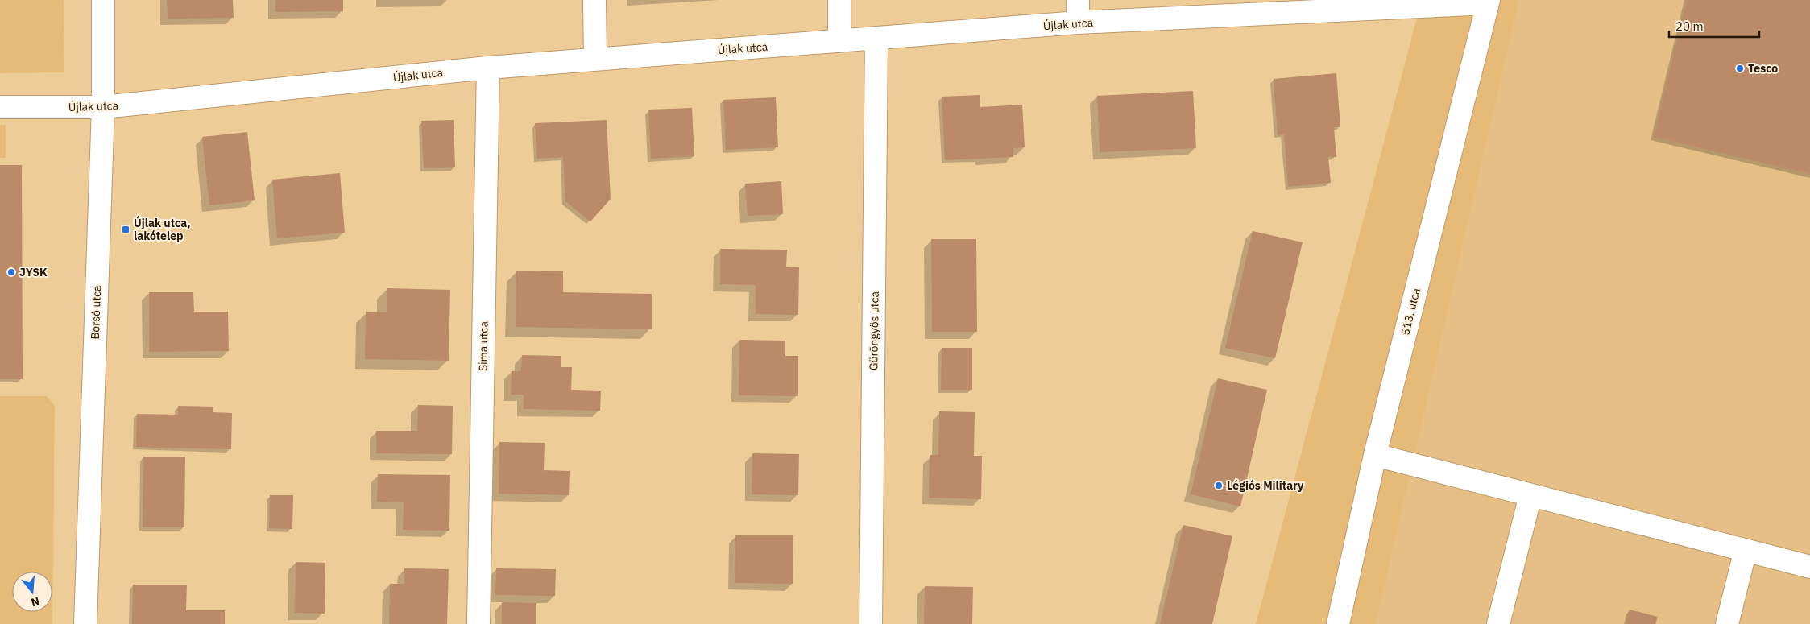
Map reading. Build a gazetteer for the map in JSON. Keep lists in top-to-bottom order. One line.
{"streets":{"street":["Újlak utca","513. utca","Borsó utca","Göröngyös utca","Sima utca"]},"crossings":[["Újlak utca","513. utca"],["Újlak utca","Borsó utca"],["Újlak utca","Göröngyös utca"],["Újlak utca","Sima utca"]],"places":{"other":["Tesco","JYSK","Légiós Military"],"transit":["Újlak utca, lakótelep"]},"scale_bar":"20 m","north":"bottom"}
